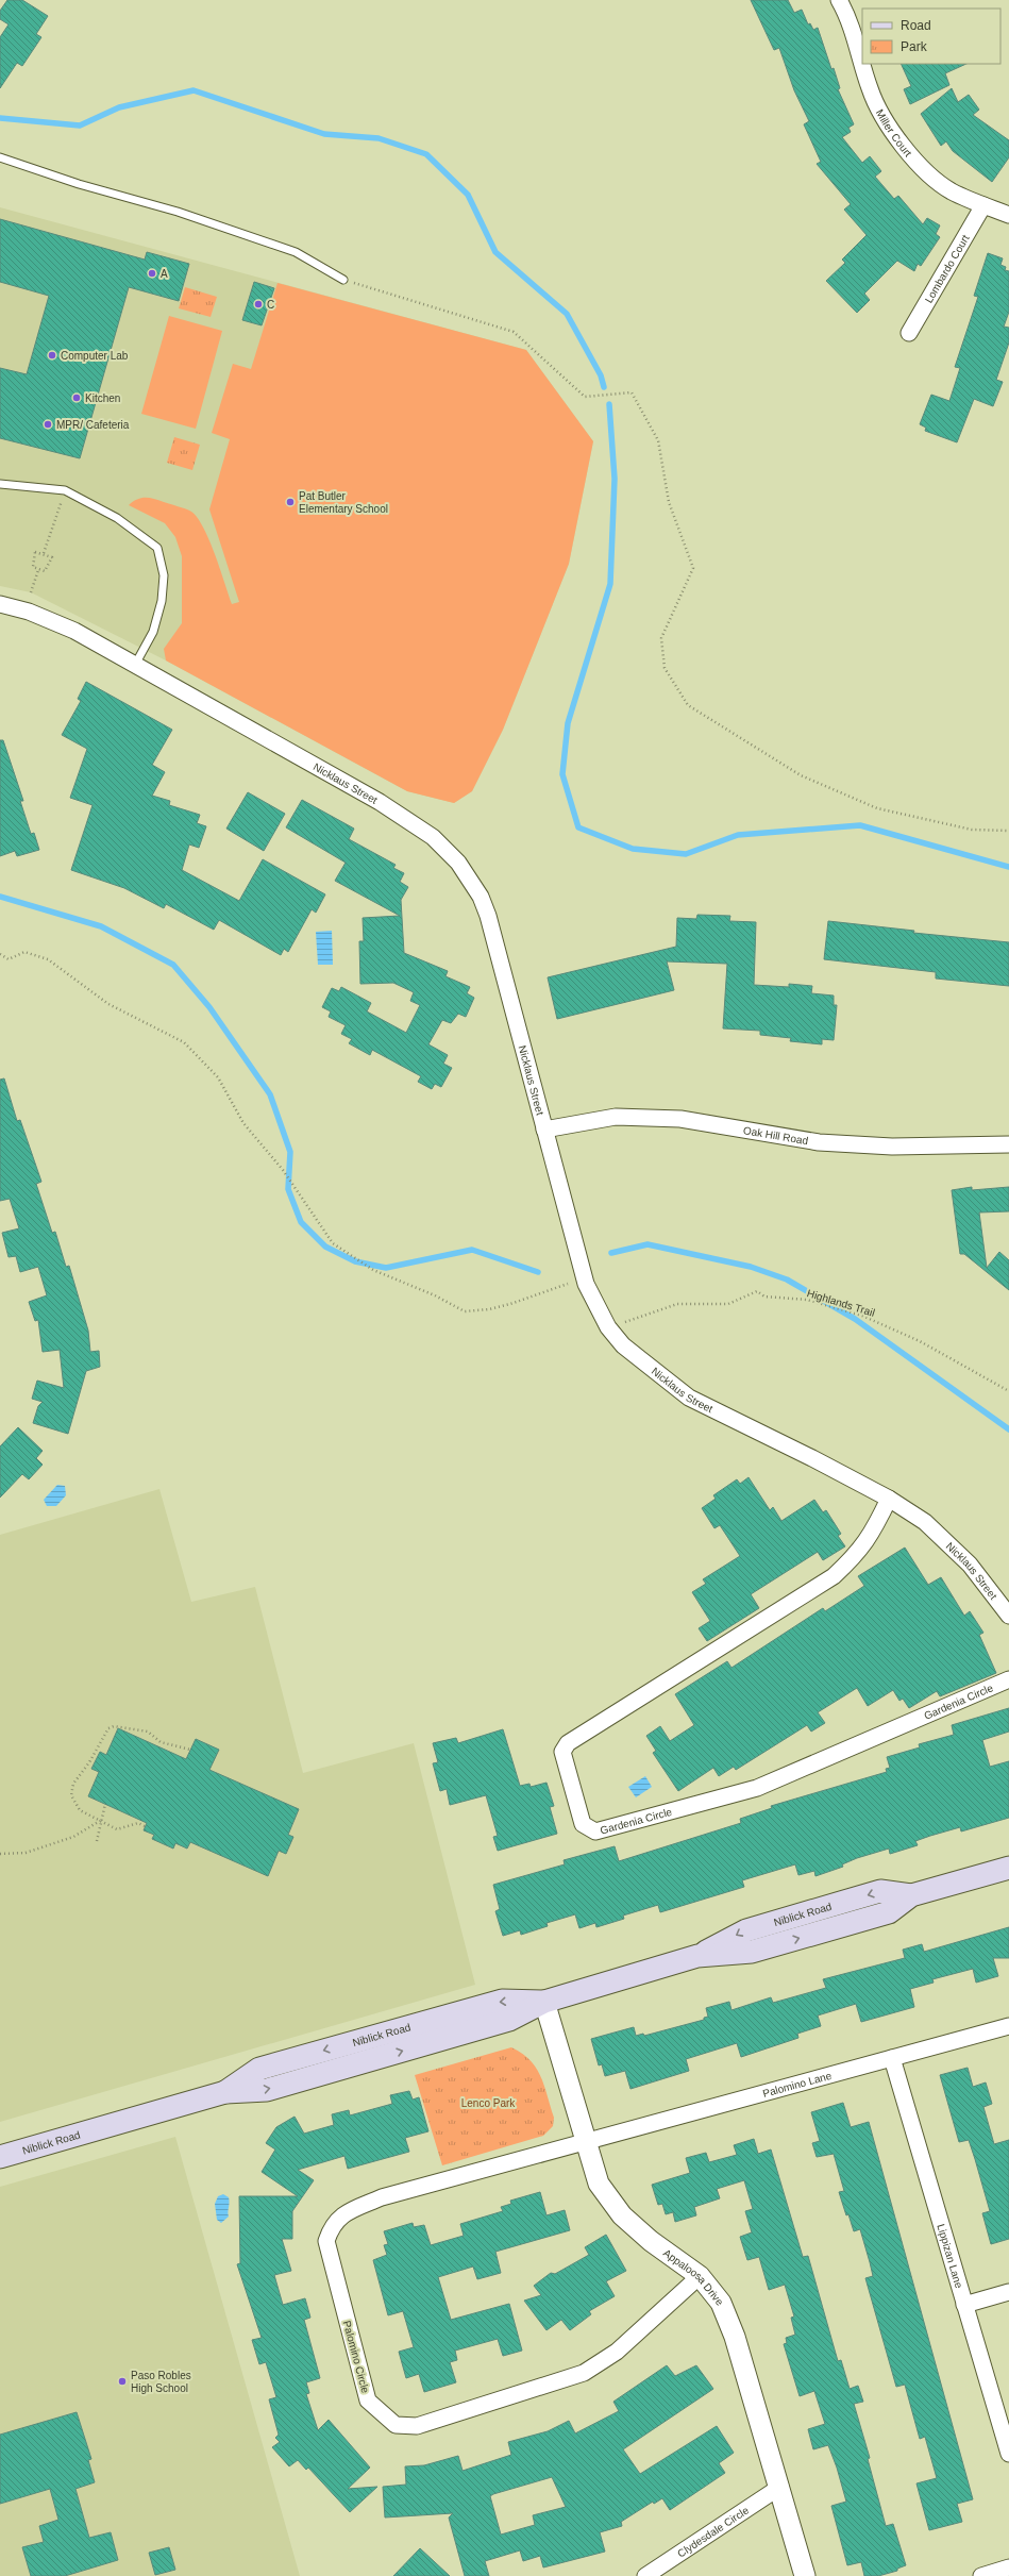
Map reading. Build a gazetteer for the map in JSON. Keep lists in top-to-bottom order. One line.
{"streets":{"main road":["Niblick Road"],"street":["Miller Court","Lombardo Court","Nicklaus Street","Oak Hill Road","Gardenia Circle","Palomino Lane","Lippizan Lane","Appaloosa Drive","Palomino Circle","Clydesdale Circle"],"path":["Highlands Trail"]},"crossings":[["Miller Court","Lombardo Court"],["Nicklaus Street","Oak Hill Road"],["Nicklaus Street","Highlands Trail"],["Nicklaus Street","Gardenia Circle"],["Niblick Road","Appaloosa Drive"],["Palomino Lane","Lippizan Lane"],["Palomino Lane","Appaloosa Drive"],["Palomino Lane","Palomino Circle"],["Appaloosa Drive","Palomino Circle"],["Appaloosa Drive","Clydesdale Circle"]],"parks":["Lenco Park"],"places":["A","C","Computer Lab","Kitchen","MPR/ Cafeteria","Pat Butler Elementary School","Paso Robles High School"],"legend":["Road","Park"]}
